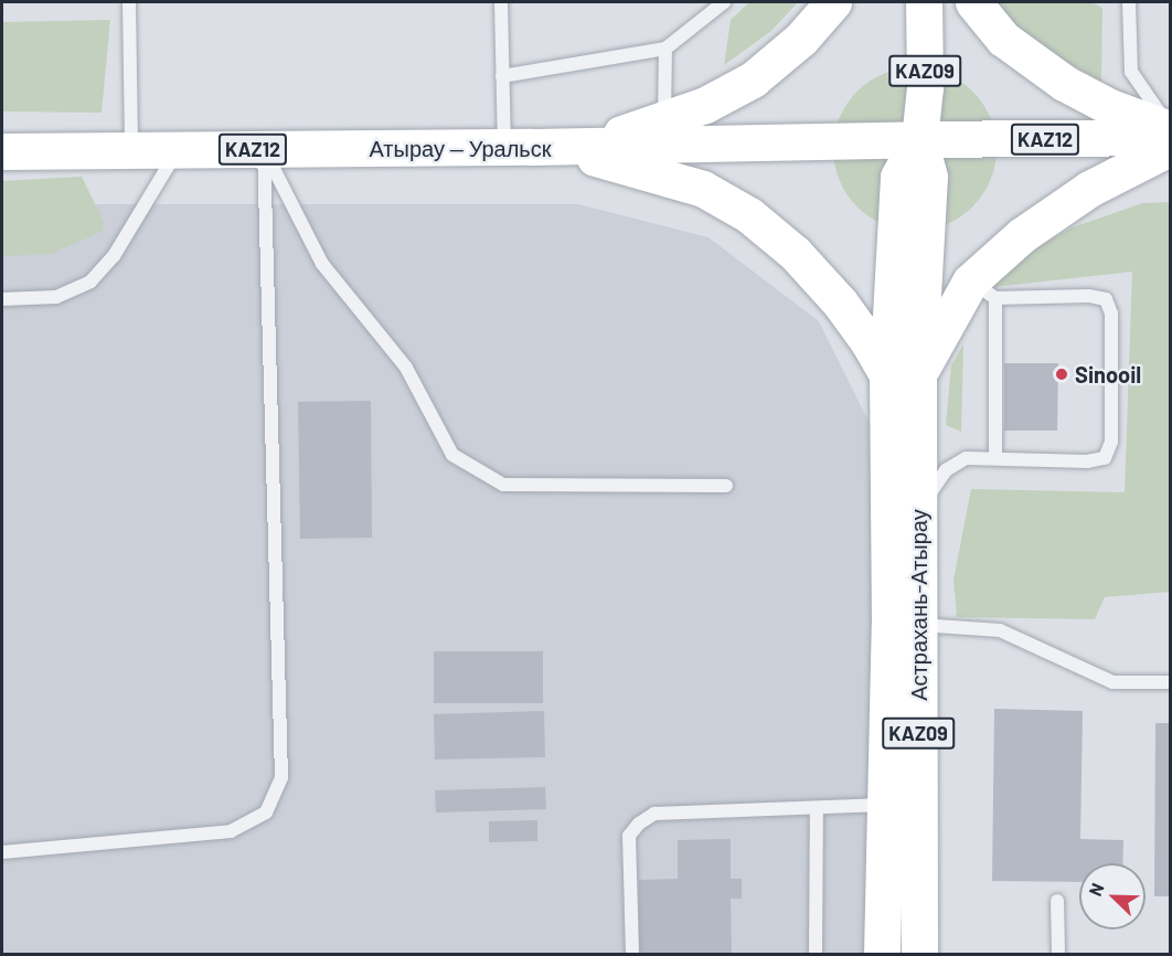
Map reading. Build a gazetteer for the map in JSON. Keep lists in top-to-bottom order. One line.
{"streets":{"main road":["KAZ09","KAZ12","Атырау — Уральск","Астрахань-Атырау"]},"crossings":[["KAZ09","KAZ12"],["KAZ09","Атырау — Уральск"],["KAZ09","Астрахань-Атырау"],["KAZ12","Атырау — Уральск"]],"places":["Sinooil"],"north":"top left"}
